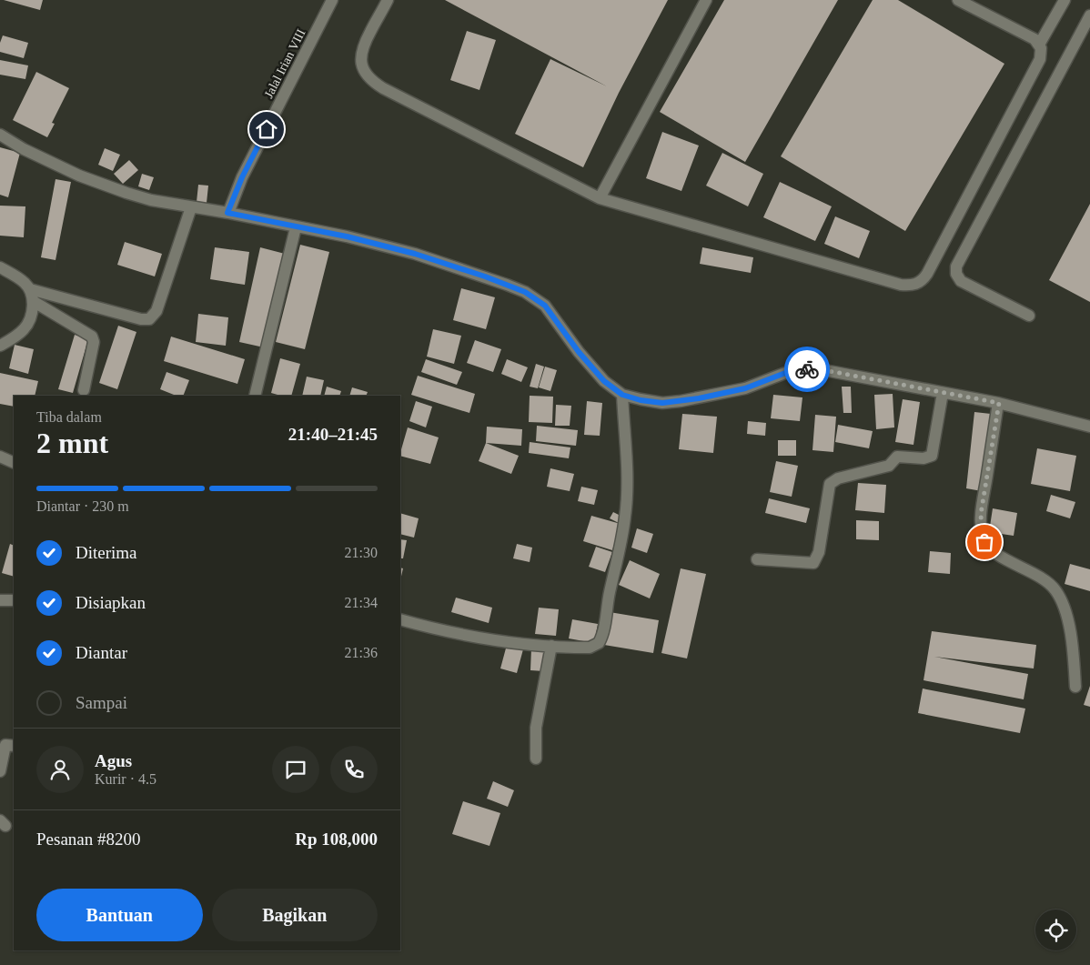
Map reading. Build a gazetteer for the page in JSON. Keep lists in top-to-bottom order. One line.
{"streets":{"street":["Jalal Irian VIII"]},"page":{"heading":["2 mnt","Tiba dalam","21:40–21:45"],"panel":["Agus","Kurir · 4.5","Pesanan #8200","Rp 108,000"],"bar":"Diantar · 230 m","list":[["Diterima","21:30"],["Disiapkan","21:34"],["Diantar","21:36"],"Sampai"],"buttons":["Bantuan","Bagikan"]}}
